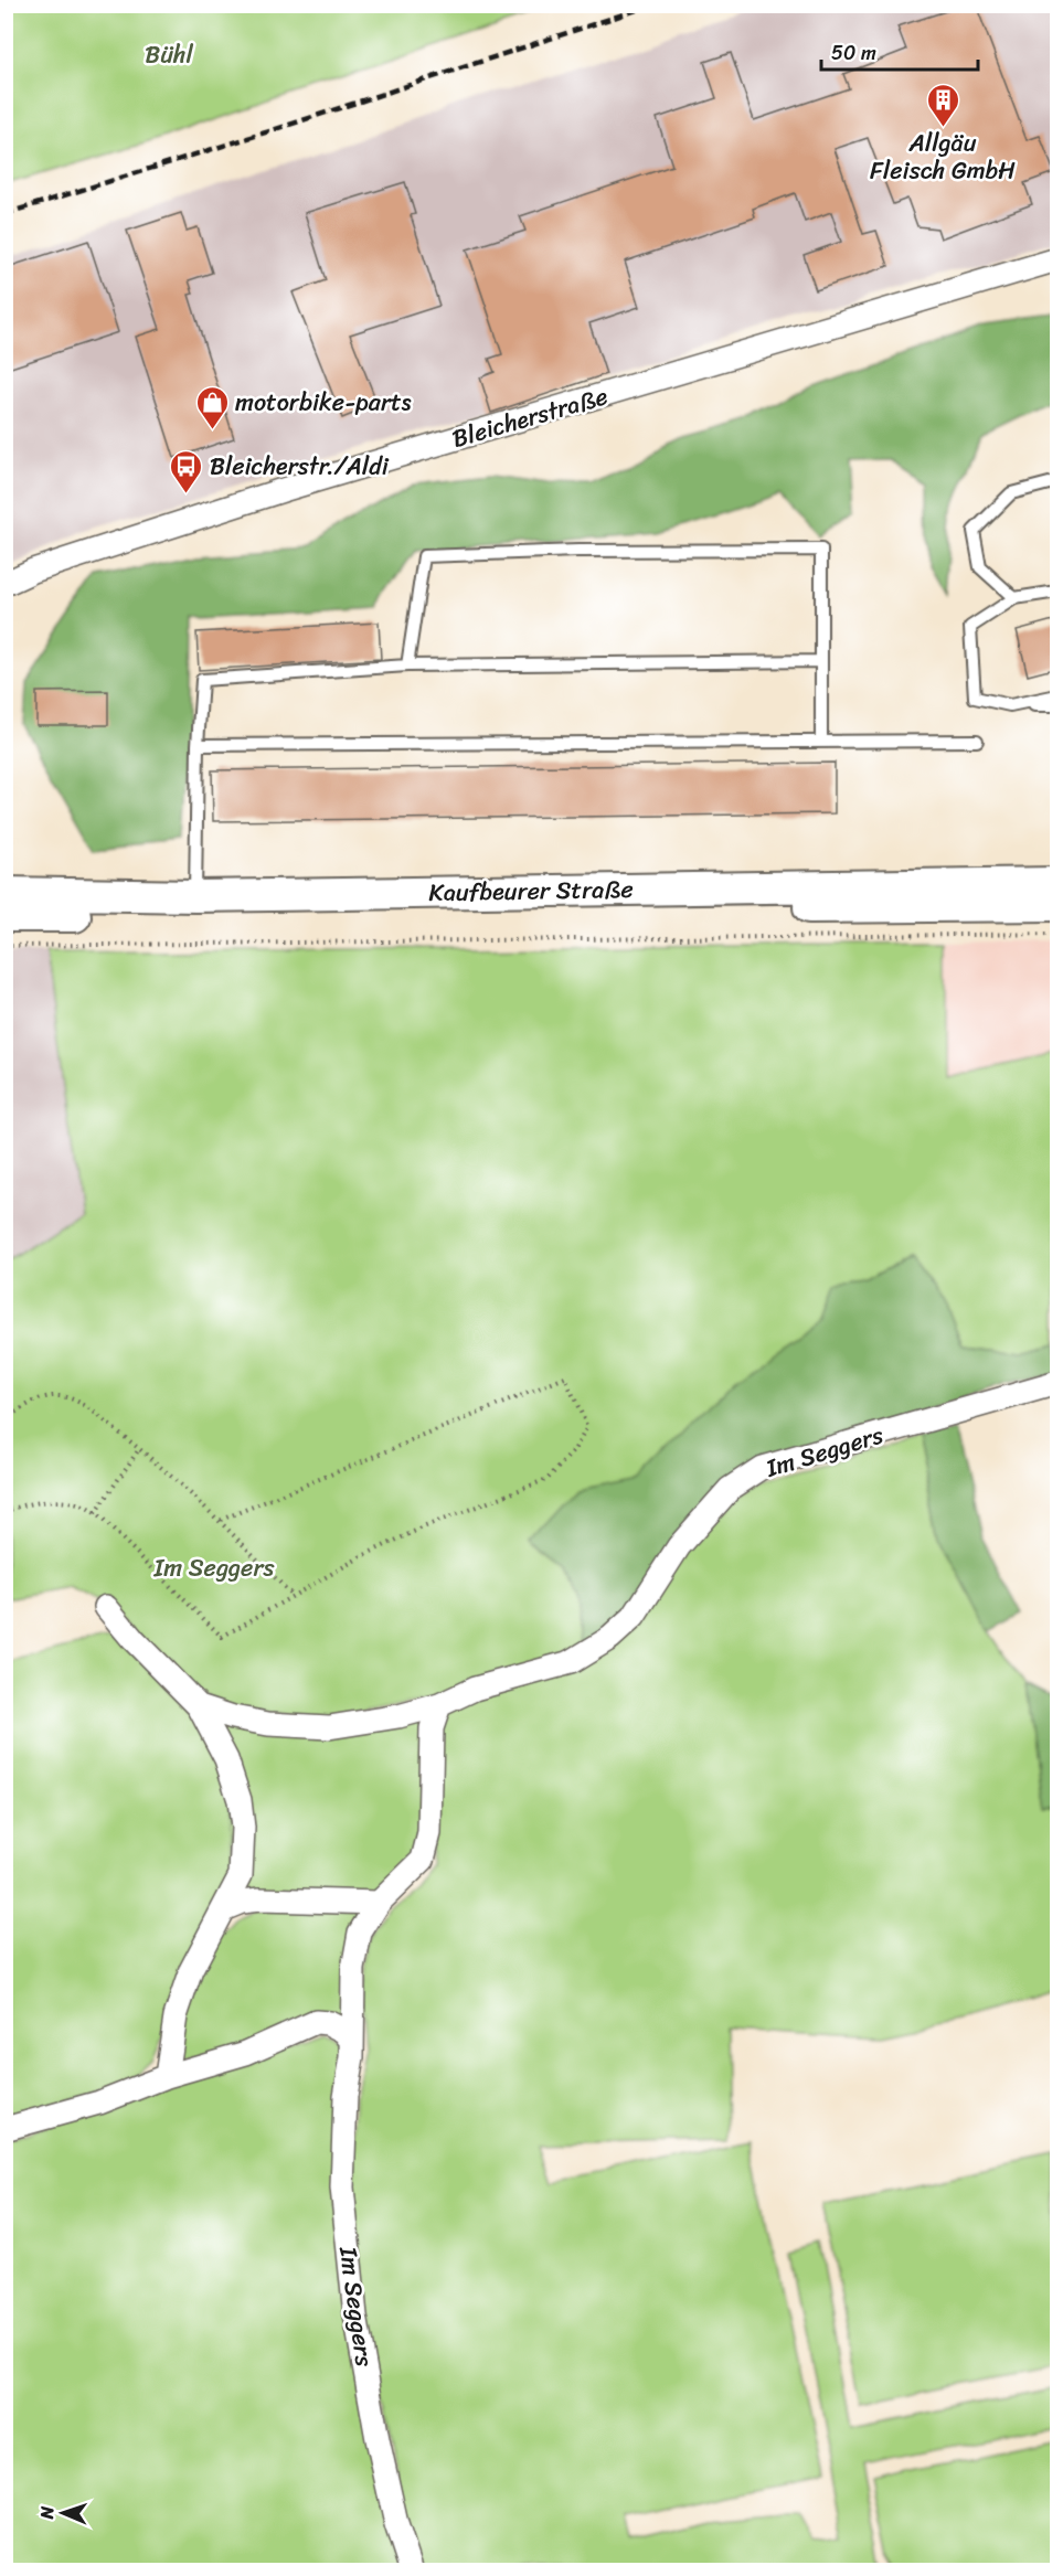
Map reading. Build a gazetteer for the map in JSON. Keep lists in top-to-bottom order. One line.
{"streets":{"main road":["Kaufbeurer Straße"],"street":["Bleicherstraße","Im Seggers"]},"parks":["Bühl","Im Seggers"],"places":{"building":["Allgäu Fleisch GmbH"],"shop":["motorbike-parts"],"bus stop":["Bleicherstr./Aldi"]},"scale_bar":"50 m","north":"left"}
